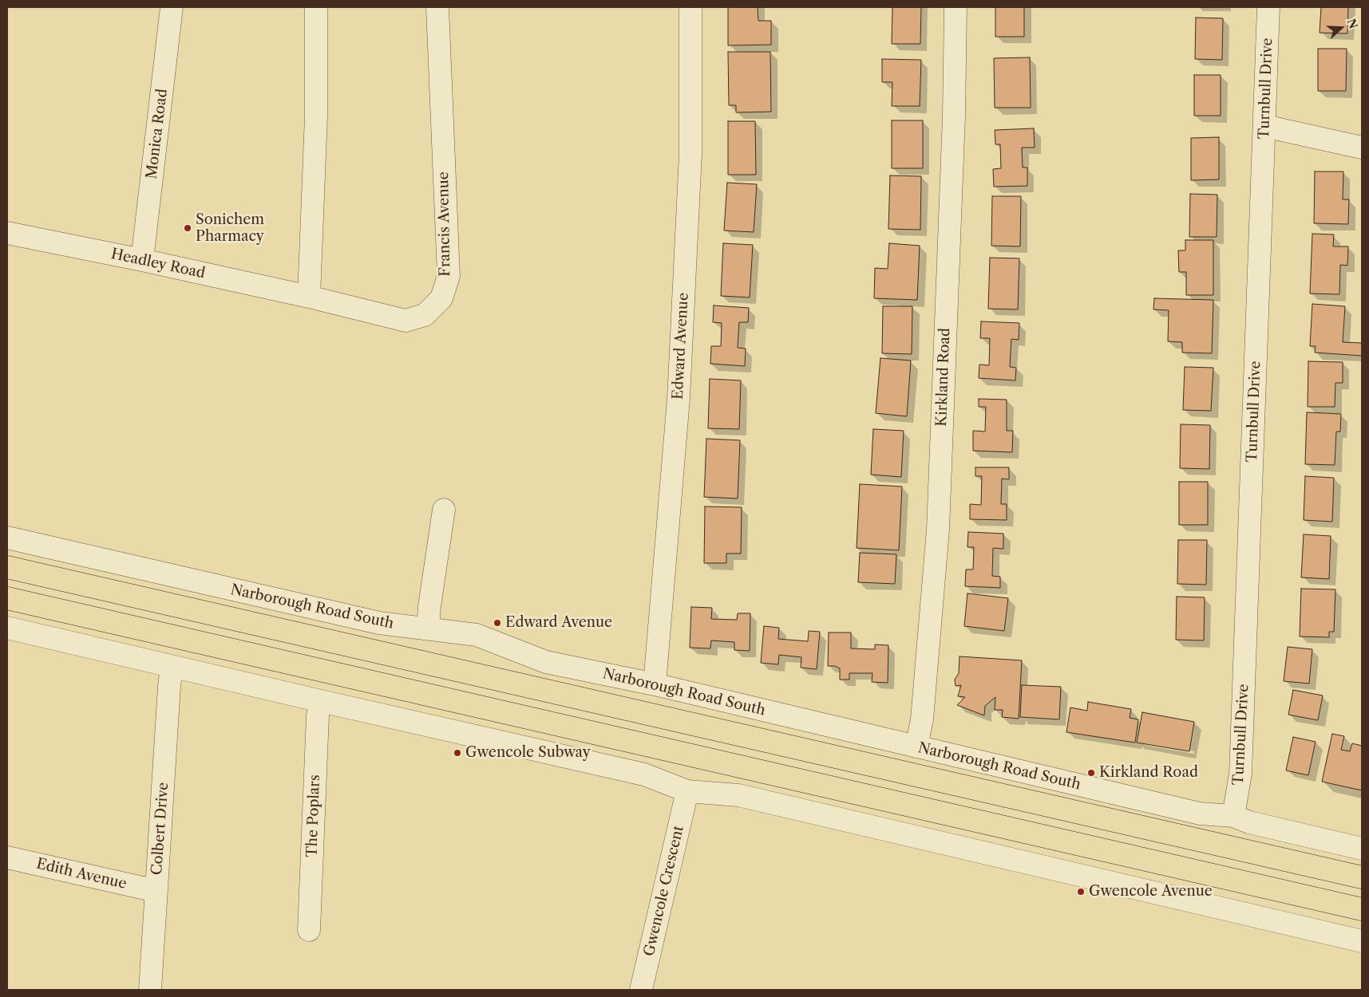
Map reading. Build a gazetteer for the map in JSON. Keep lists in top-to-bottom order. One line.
{"streets":{"main road":["Narborough Road South"],"street":["Turnbull Drive","Monica Road","Francis Avenue","Headley Road","Edward Avenue","Kirkland Road","The Poplars","Colbert Drive","Edith Avenue","Gwencole Crescent"]},"crossings":[["Turnbull Drive","Narborough Road South"],["Monica Road","Headley Road"],["Francis Avenue","Headley Road"],["Edward Avenue","Narborough Road South"],["Kirkland Road","Narborough Road South"],["Colbert Drive","Edith Avenue"]],"places":["Sonichem Pharmacy","Edward Avenue","Gwencole Subway","Kirkland Road","Gwencole Avenue"],"north":"right"}
